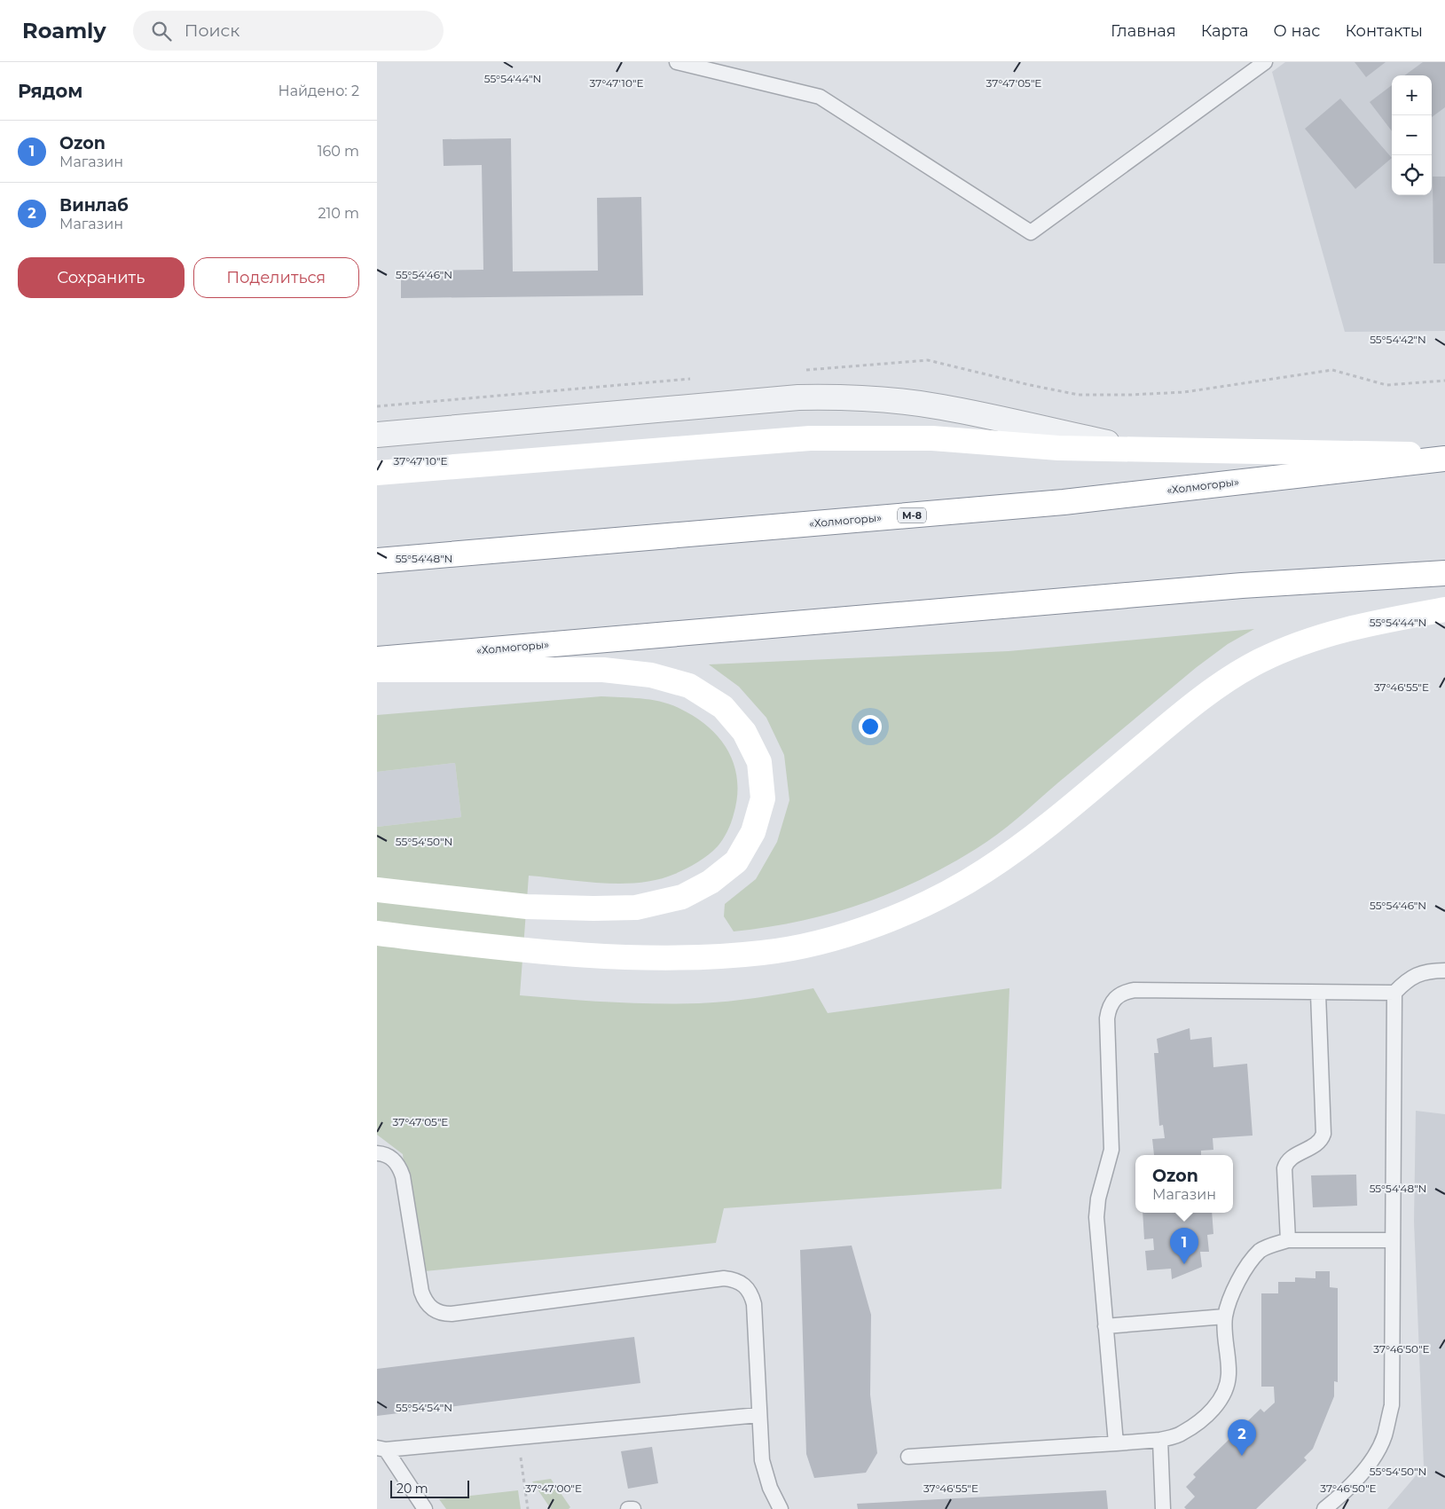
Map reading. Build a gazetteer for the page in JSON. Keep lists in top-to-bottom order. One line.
{"streets":{"main road":["«Холмогоры»","М-8"]},"scale_bar":"20 m","page":{"header":"Roamly","search":"Поиск","nav":["Главная","Карта","О нас","Контакты"],"heading":["Рядом","Найдено: 2"],"map_buttons":["+","−"],"list":[{"mark":"1","name":"Ozon","note":"Магазин","value":"160 m"},{"mark":"2","name":"Винлаб","note":"Магазин","value":"210 m"}],"buttons":["Сохранить","Поделиться"],"popup":["Ozon","Магазин"],"pins":["1","2"],"scale":"20 m"},"coordinates":["55°54'44\"N","37°47'10\"E","37°47'05\"E","55°54'46\"N","55°54'42\"N","55°54'48\"N","37°46'55\"E","55°54'50\"N","37°46'50\"E","55°54'54\"N","37°47'00\"E"]}
